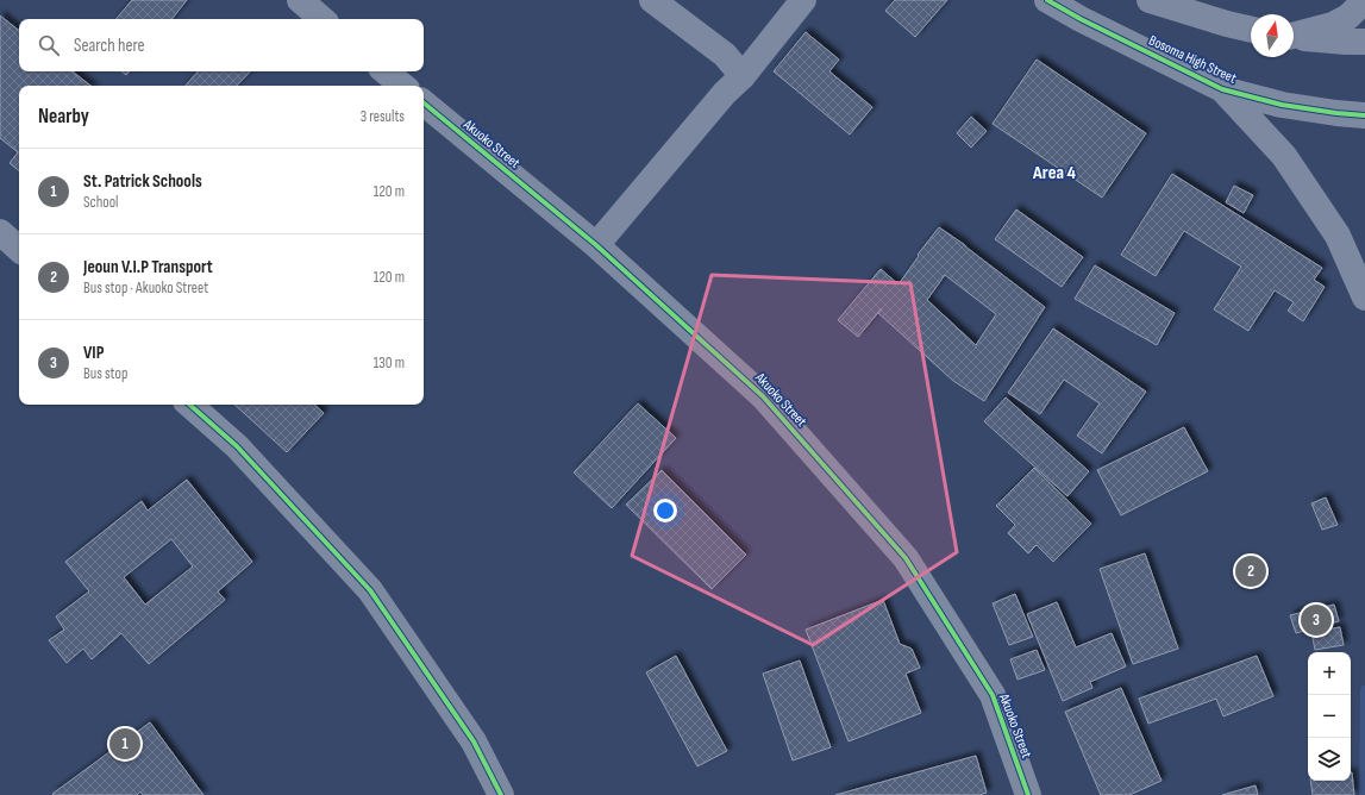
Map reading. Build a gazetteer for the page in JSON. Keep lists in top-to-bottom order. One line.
{"streets":{"street":["Bosoma High Street","Akuoko Street"]},"districts":["Area 4"],"north":"top","page":{"search":"Search here","heading":["Nearby","3 results"],"list":[{"mark":"1","name":"St. Patrick Schools","note":"School","value":"120 m"},{"mark":"2","name":"Jeoun V.I.P Transport","note":"Bus stop · Akuoko Street","value":"120 m"},{"mark":"3","name":"VIP","note":"Bus stop","value":"130 m"}],"pins":["2","3","1"],"map_buttons":["+","−"]}}
